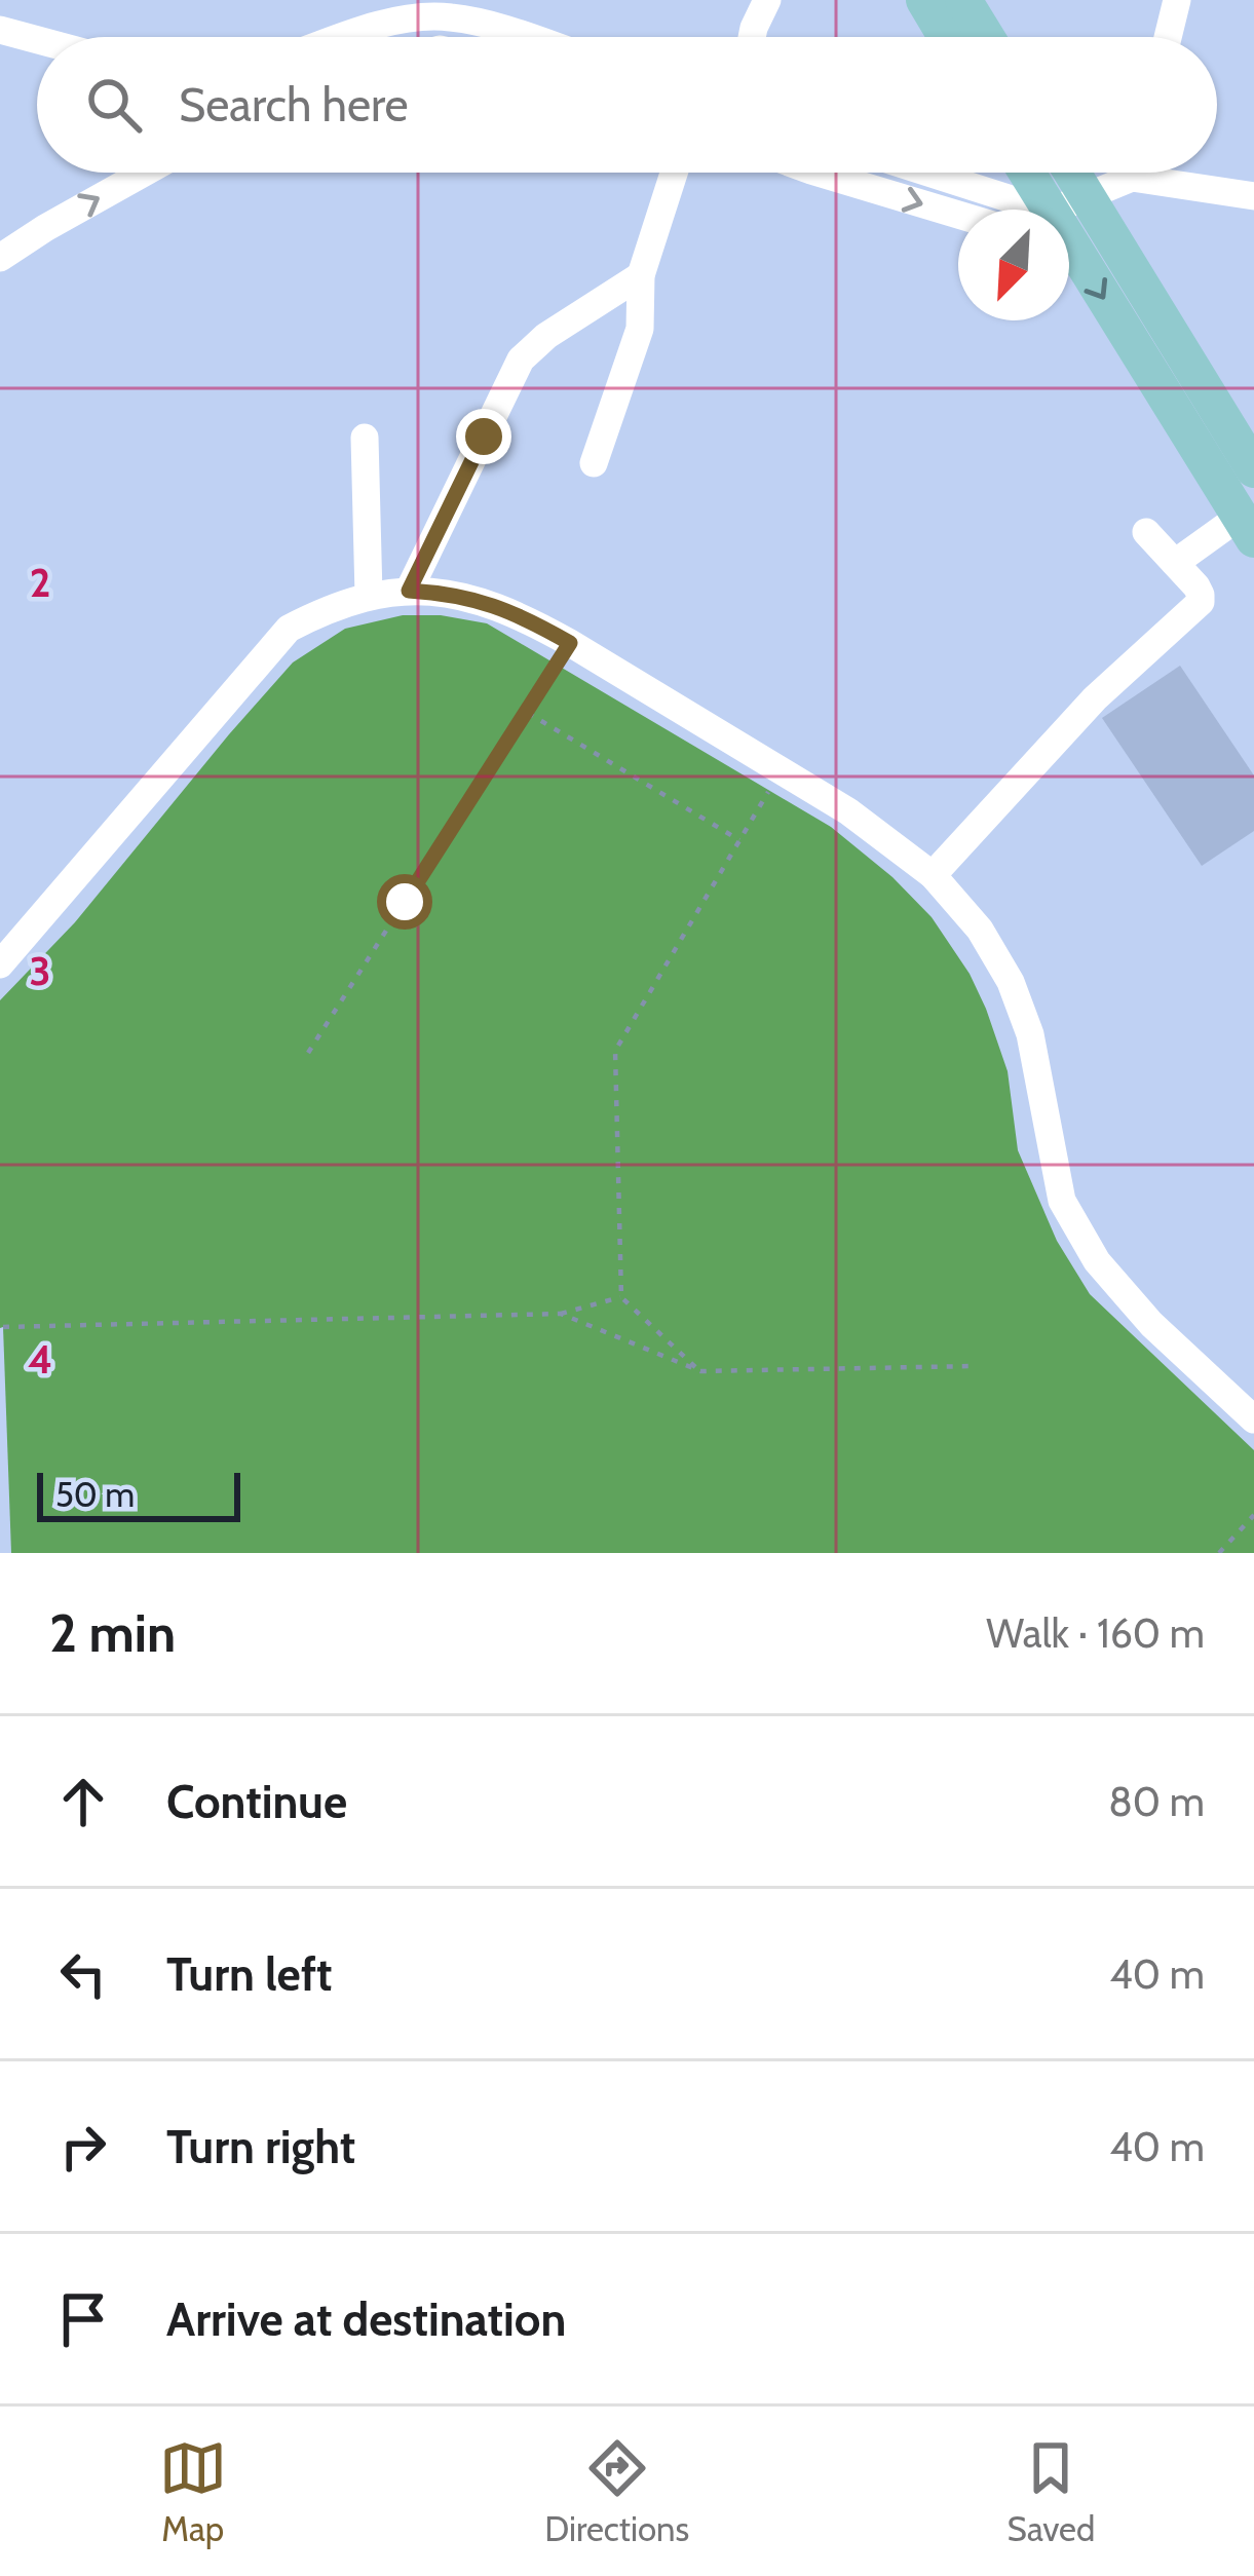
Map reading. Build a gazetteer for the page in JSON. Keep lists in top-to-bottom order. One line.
{"scale_bar":"50 m","north":"bottom left","page":{"search":"Search here","scale":"50 m","heading":["2 min","Walk · 160 m"],"list":[["Continue","80 m"],["Turn left","40 m"],["Turn right","40 m"],"Arrive at destination"],"nav":["Map","Directions","Saved"]},"grid":{"rows":["2","3","4"]}}
